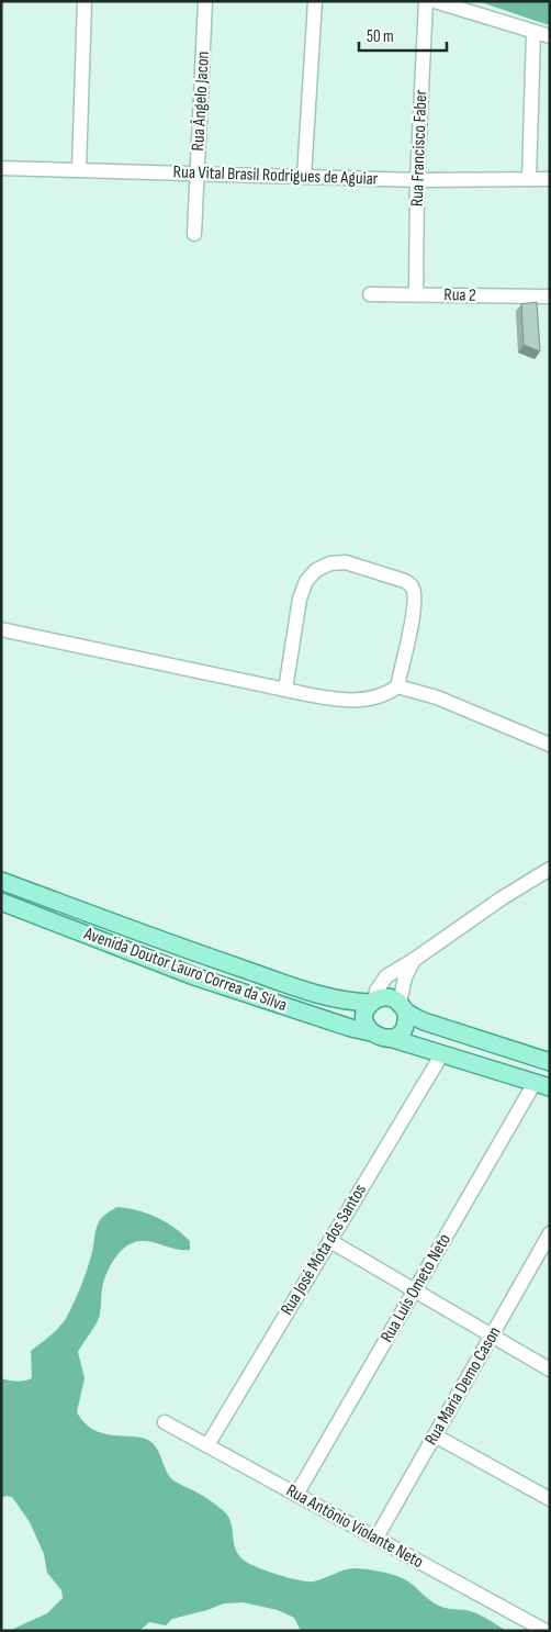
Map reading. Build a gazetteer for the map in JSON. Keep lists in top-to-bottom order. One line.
{"streets":{"main road":["Avenida Doutor Lauro Correa da Silva"],"street":["Rua Ângelo Jacon","Rua Francisco Faber","Rua Vital Brasil Rodrigues de Aguiar","Rua 2","Rua José Mota dos Santos","Rua Luís Ometo Neto","Rua Maria Demo Cason","Rua Antônio Violante Neto"]},"crossings":[["Rua Ângelo Jacon","Rua Vital Brasil Rodrigues de Aguiar"],["Rua Francisco Faber","Rua Vital Brasil Rodrigues de Aguiar"],["Rua Francisco Faber","Rua 2"],["Rua José Mota dos Santos","Rua Antônio Violante Neto"],["Rua Luís Ometo Neto","Rua Antônio Violante Neto"],["Rua Maria Demo Cason","Rua Antônio Violante Neto"]],"scale_bar":"50 m"}
